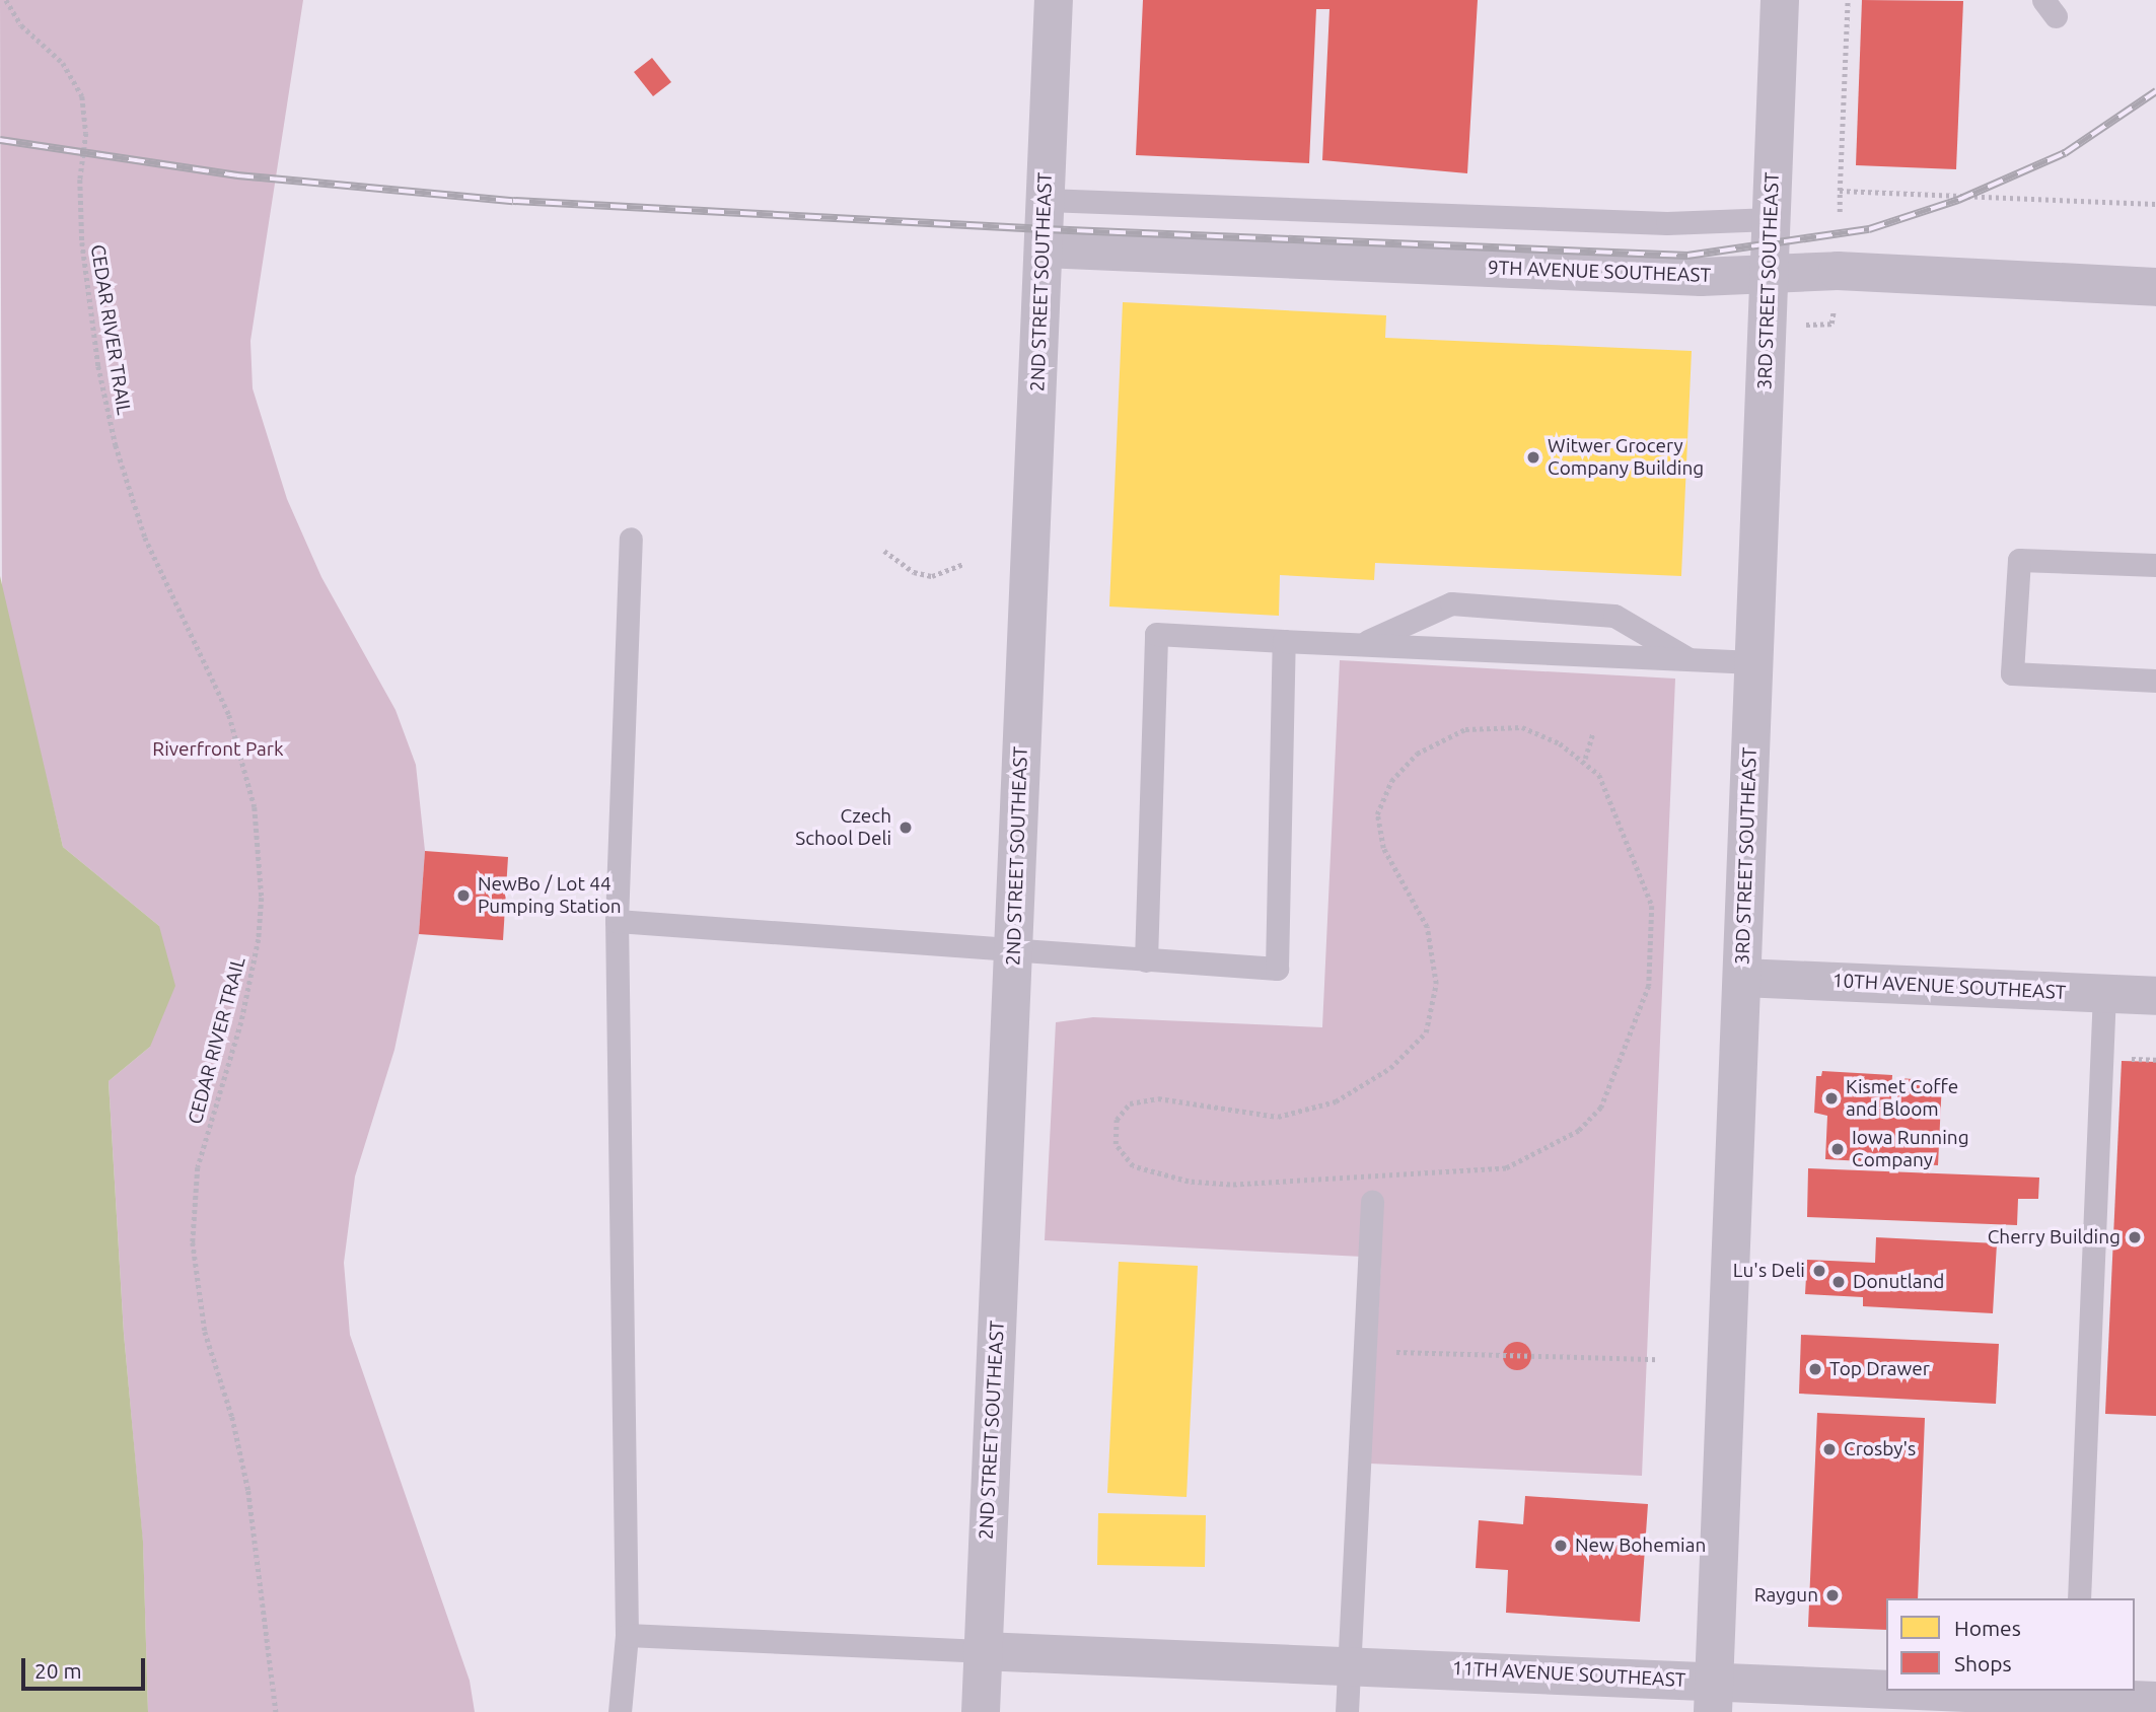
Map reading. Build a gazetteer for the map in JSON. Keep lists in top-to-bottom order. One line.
{"streets":{"street":["9TH AVENUE SOUTHEAST","3RD STREET SOUTHEAST","2ND STREET SOUTHEAST","10TH AVENUE SOUTHEAST","11TH AVENUE SOUTHEAST"],"path":["CEDAR RIVER TRAIL"]},"crossings":[["9TH AVENUE SOUTHEAST","3RD STREET SOUTHEAST"],["9TH AVENUE SOUTHEAST","2ND STREET SOUTHEAST"],["3RD STREET SOUTHEAST","10TH AVENUE SOUTHEAST"],["3RD STREET SOUTHEAST","11TH AVENUE SOUTHEAST"],["2ND STREET SOUTHEAST","11TH AVENUE SOUTHEAST"]],"parks":["Riverfront Park"],"places":["Witwer Grocery Company Building","Czech School Deli","NewBo / Lot 44 Pumping Station","Kismet Coffe and Bloom","Iowa Running Company","Cherry Building","Lu's Deli","Donutland","Top Drawer","Crosby's","New Bohemian","Raygun"],"legend":["Homes","Shops"],"scale_bar":"20 m"}
